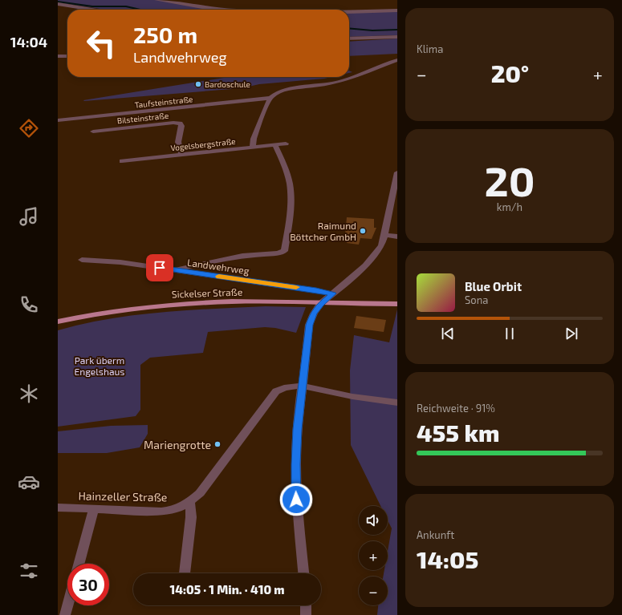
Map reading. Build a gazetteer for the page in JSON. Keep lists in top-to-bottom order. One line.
{"streets":{"main road":["Sickelser Straße"],"street":["Taufsteinstraße","Bilsteinstraße","Vogelsbergstraße","Landwehrweg","Hainzeller Straße"]},"crossings":[["Bilsteinstraße","Vogelsbergstraße"]],"parks":["Park überm Engelshaus"],"places":["Bardoschule","Raimund Böttcher GmbH","Mariengrotte"],"page":{"tabs":"14:04","tile":["Klima",["20","km/h"],["Reichweite · 91%","455 km"],["Ankunft","14:05"]],"turn":["250 m","Landwehrweg"],"heat":["−","20°","+"],"song":["Blue Orbit","Sona"],"map_buttons":["+","−"],"limit":"30","trip":"14:05 · 1 Min. · 410 m"}}
